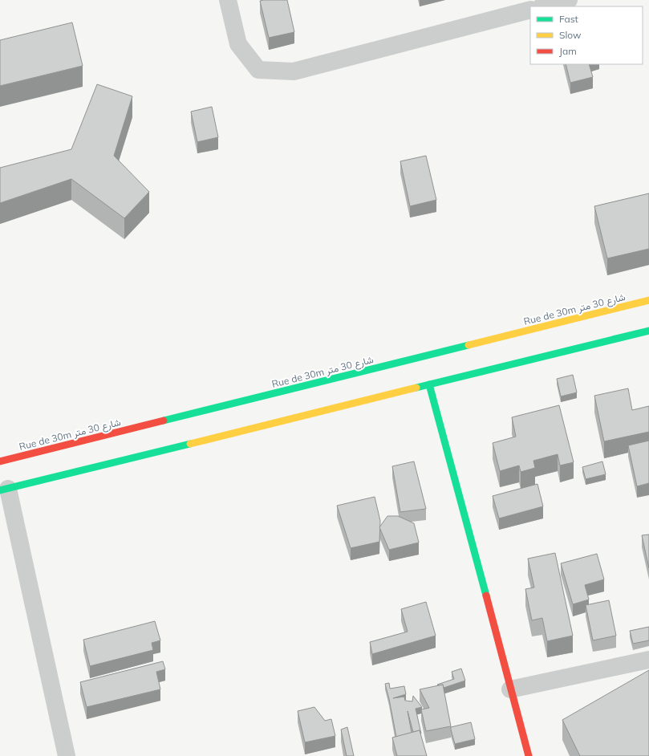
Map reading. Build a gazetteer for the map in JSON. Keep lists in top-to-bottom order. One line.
{"streets":{"street":["Rue de 30m شارع 30 متر"]},"legend":["Fast","Slow","Jam"]}
